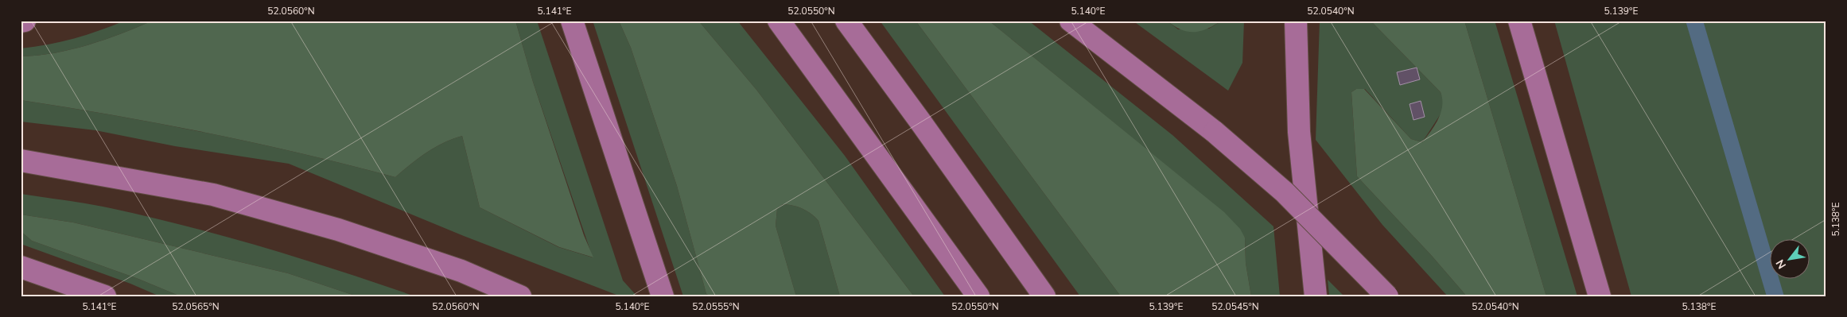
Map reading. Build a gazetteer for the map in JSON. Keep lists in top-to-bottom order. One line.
{"north":"bottom left","coordinates":["52.0560°N","5.141°E","52.0550°N","5.140°E","52.0540°N","5.139°E","5.138°E","52.0565°N","52.0555°N","52.0545°N"]}
